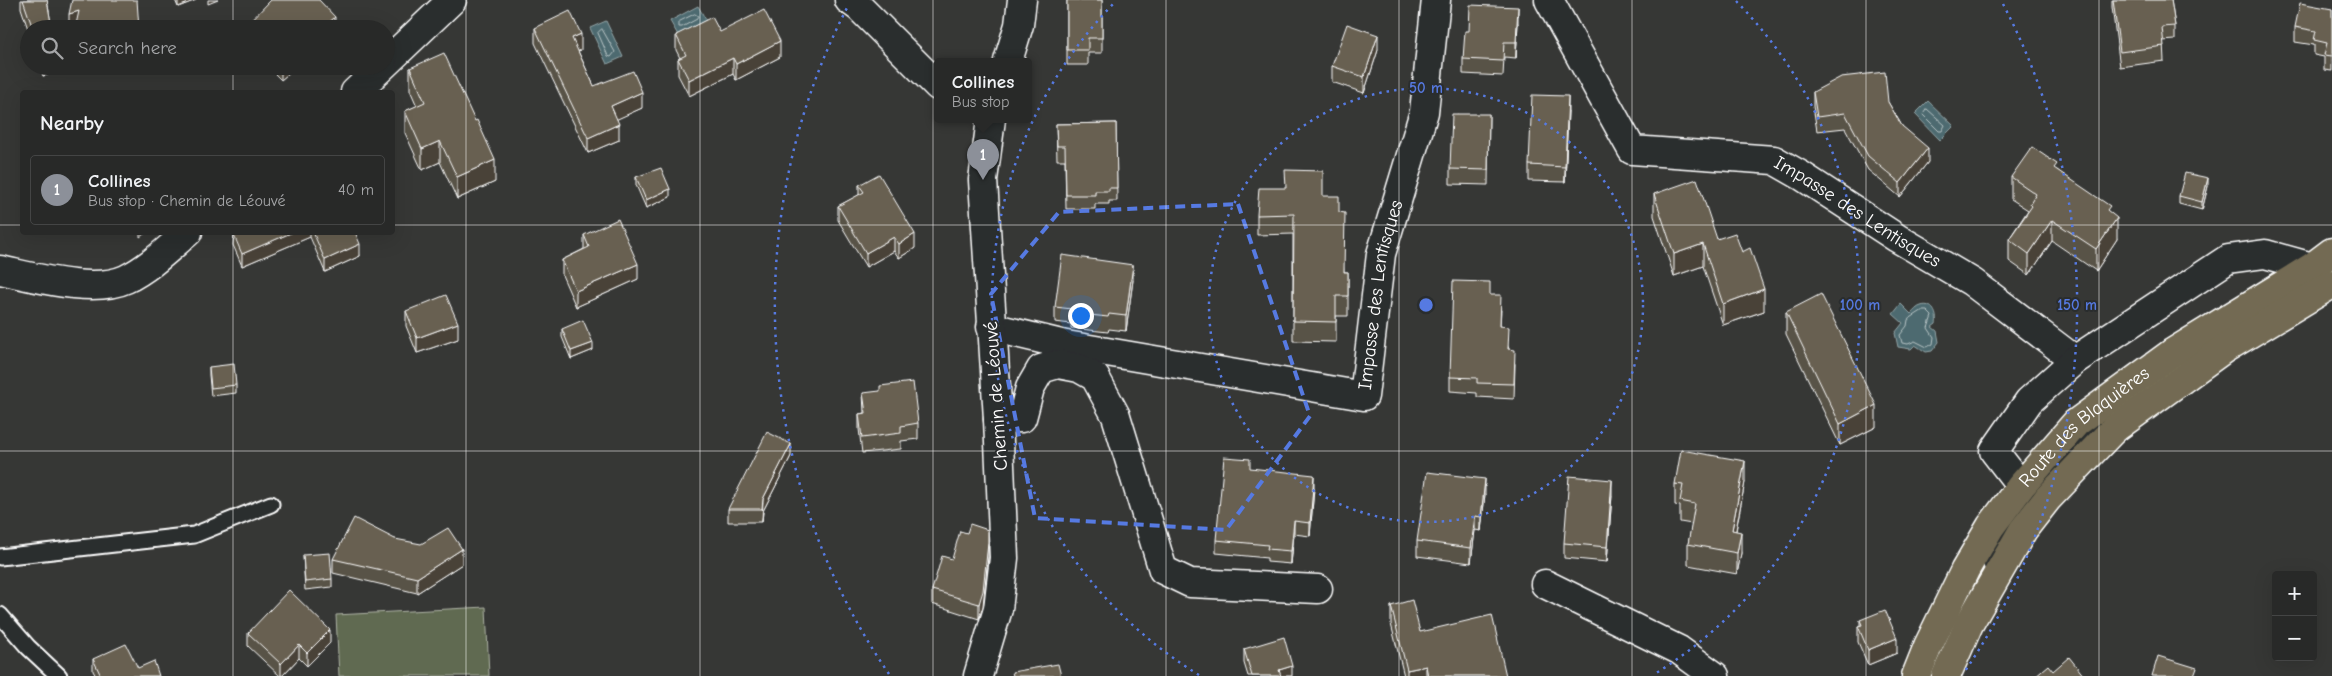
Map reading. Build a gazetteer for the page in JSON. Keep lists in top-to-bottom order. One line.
{"streets":{"main road":["Route des Blaquières"],"street":["Impasse des Lentisques","Chemin de Léouvé"]},"crossings":[["Impasse des Lentisques","Chemin de Léouvé"]],"page":{"search":"Search here","popup":["Collines","Bus stop"],"heading":"Nearby","pins":"1","list":[{"mark":"1","name":"Collines","note":"Bus stop · Chemin de Léouvé","value":"40 m"}],"map_buttons":["+","−"]},"rings":["50 m","100 m","150 m"]}
